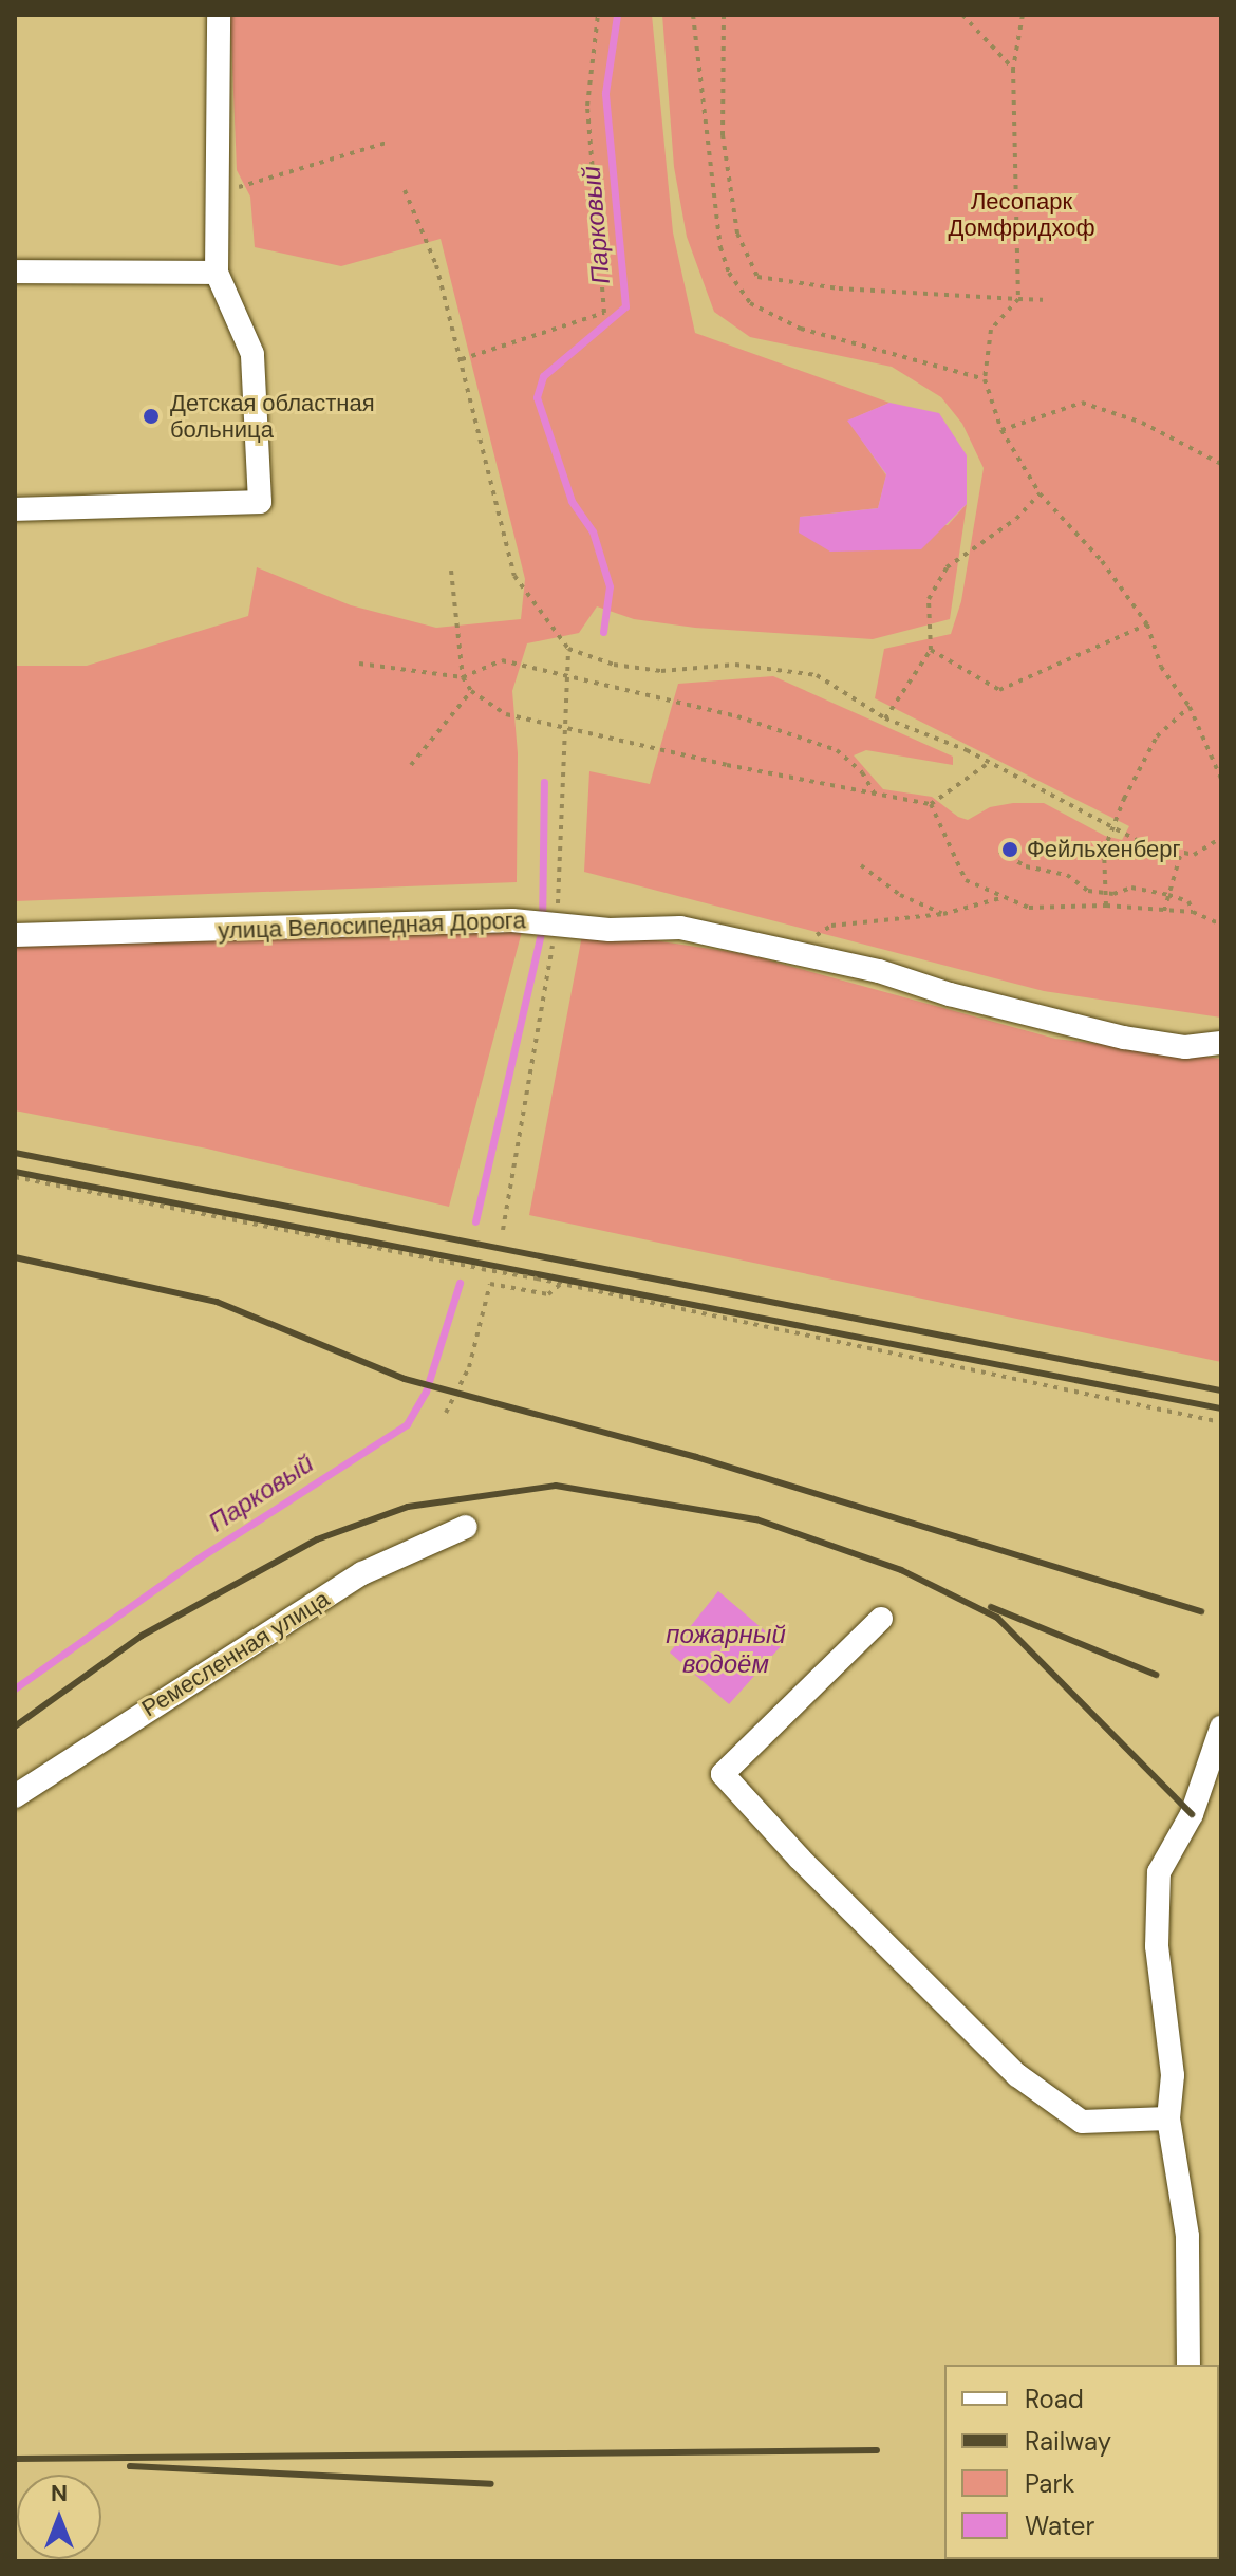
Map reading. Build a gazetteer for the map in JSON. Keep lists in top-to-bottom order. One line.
{"streets":{"street":["улица Велосипедная Дорога","Ремесленная улица"]},"water":["Парковый","пожарный водоём"],"parks":["Лесопарк Домфридхоф"],"places":["Детская областная больница","Фейльхенберг"],"legend":["Road","Railway","Park","Water"],"north":"top"}
